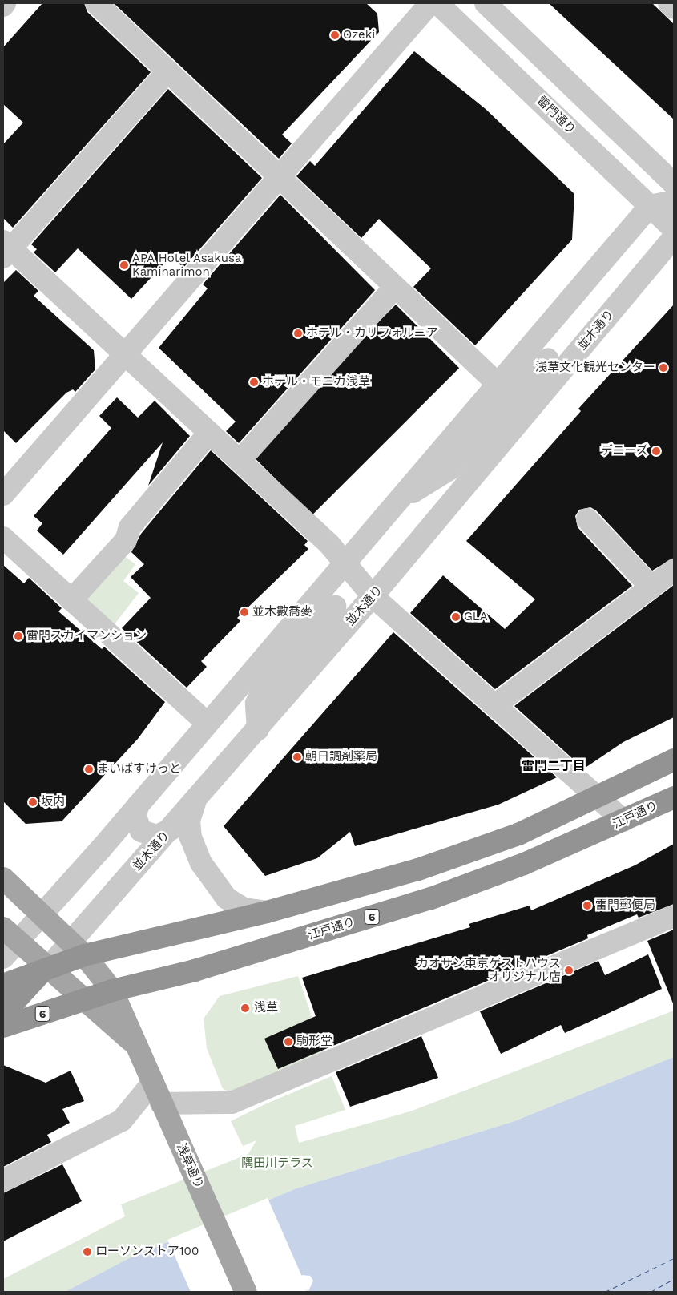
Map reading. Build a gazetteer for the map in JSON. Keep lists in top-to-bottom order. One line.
{"streets":{"highway":["江戸通り","6"],"main road":["浅草通り"],"street":["雷門通り","並木通り"]},"crossings":[["並木通り","浅草通り"],["江戸通り","浅草通り"]],"districts":["雷門二丁目"],"parks":["隅田川テラス"],"places":["Ozeki","APA Hotel Asakusa Kaminarimon","ホテル・カリフォルニア","浅草文化観光センター","ホテル・モニカ浅草","デニーズ","並木數喬麥","GLA","雷門スカイマンション","朝日調剤薬局","まいばすけっと","坂内","雷門郵便局","カオサン東京ゲストハウス オリジナル店","浅草","駒形堂","ローソンストア100"]}
